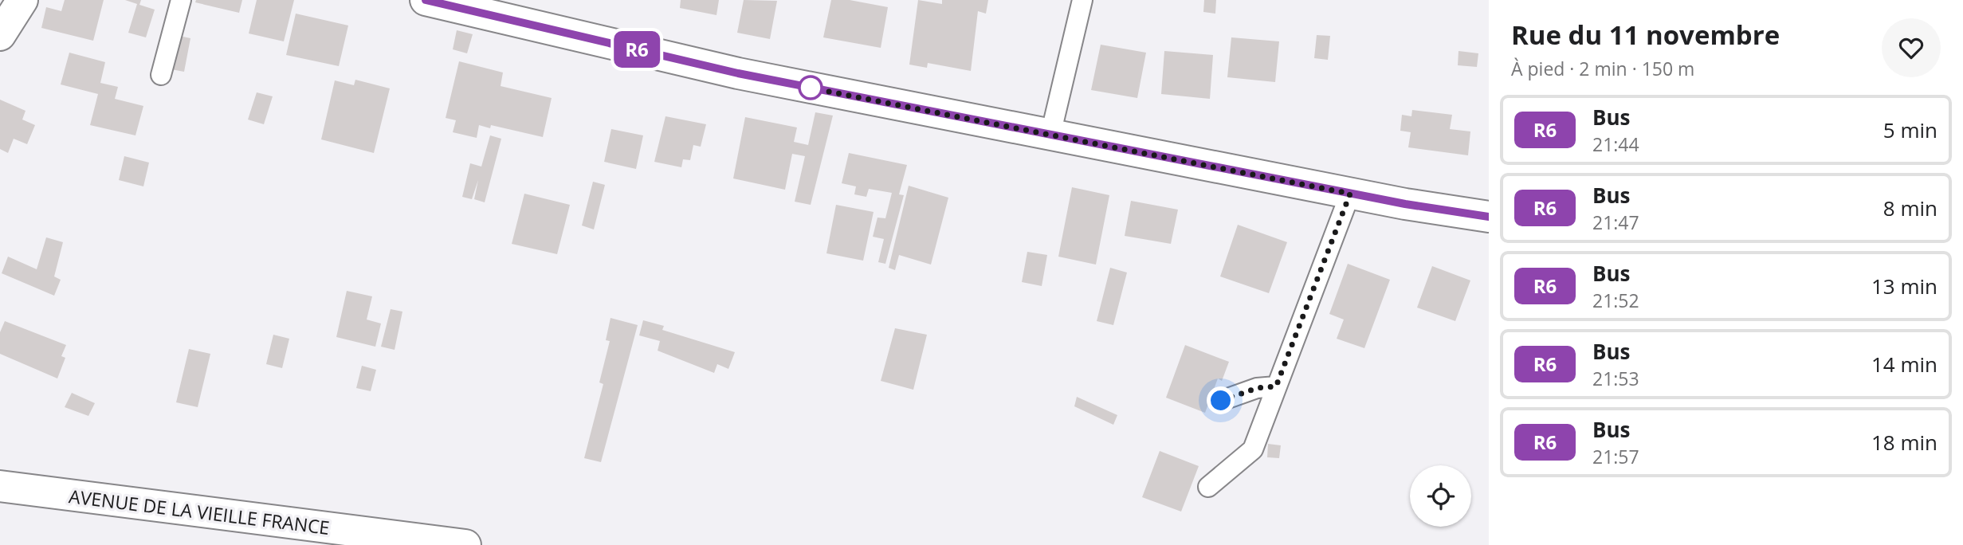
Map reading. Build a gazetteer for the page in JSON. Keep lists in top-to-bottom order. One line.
{"streets":{"street":["AVENUE DE LA VIEILLE FRANCE"]},"lines":["bus line R6"],"page":{"on_map":"R6","heading":["Rue du 11 novembre","À pied · 2 min · 150 m"],"list":[{"mark":"R6","name":"Bus","note":"21:44","value":"5 min"},{"mark":"R6","name":"Bus","note":"21:47","value":"8 min"},{"mark":"R6","name":"Bus","note":"21:52","value":"13 min"},{"mark":"R6","name":"Bus","note":"21:53","value":"14 min"},{"mark":"R6","name":"Bus","note":"21:57","value":"18 min"}]}}
